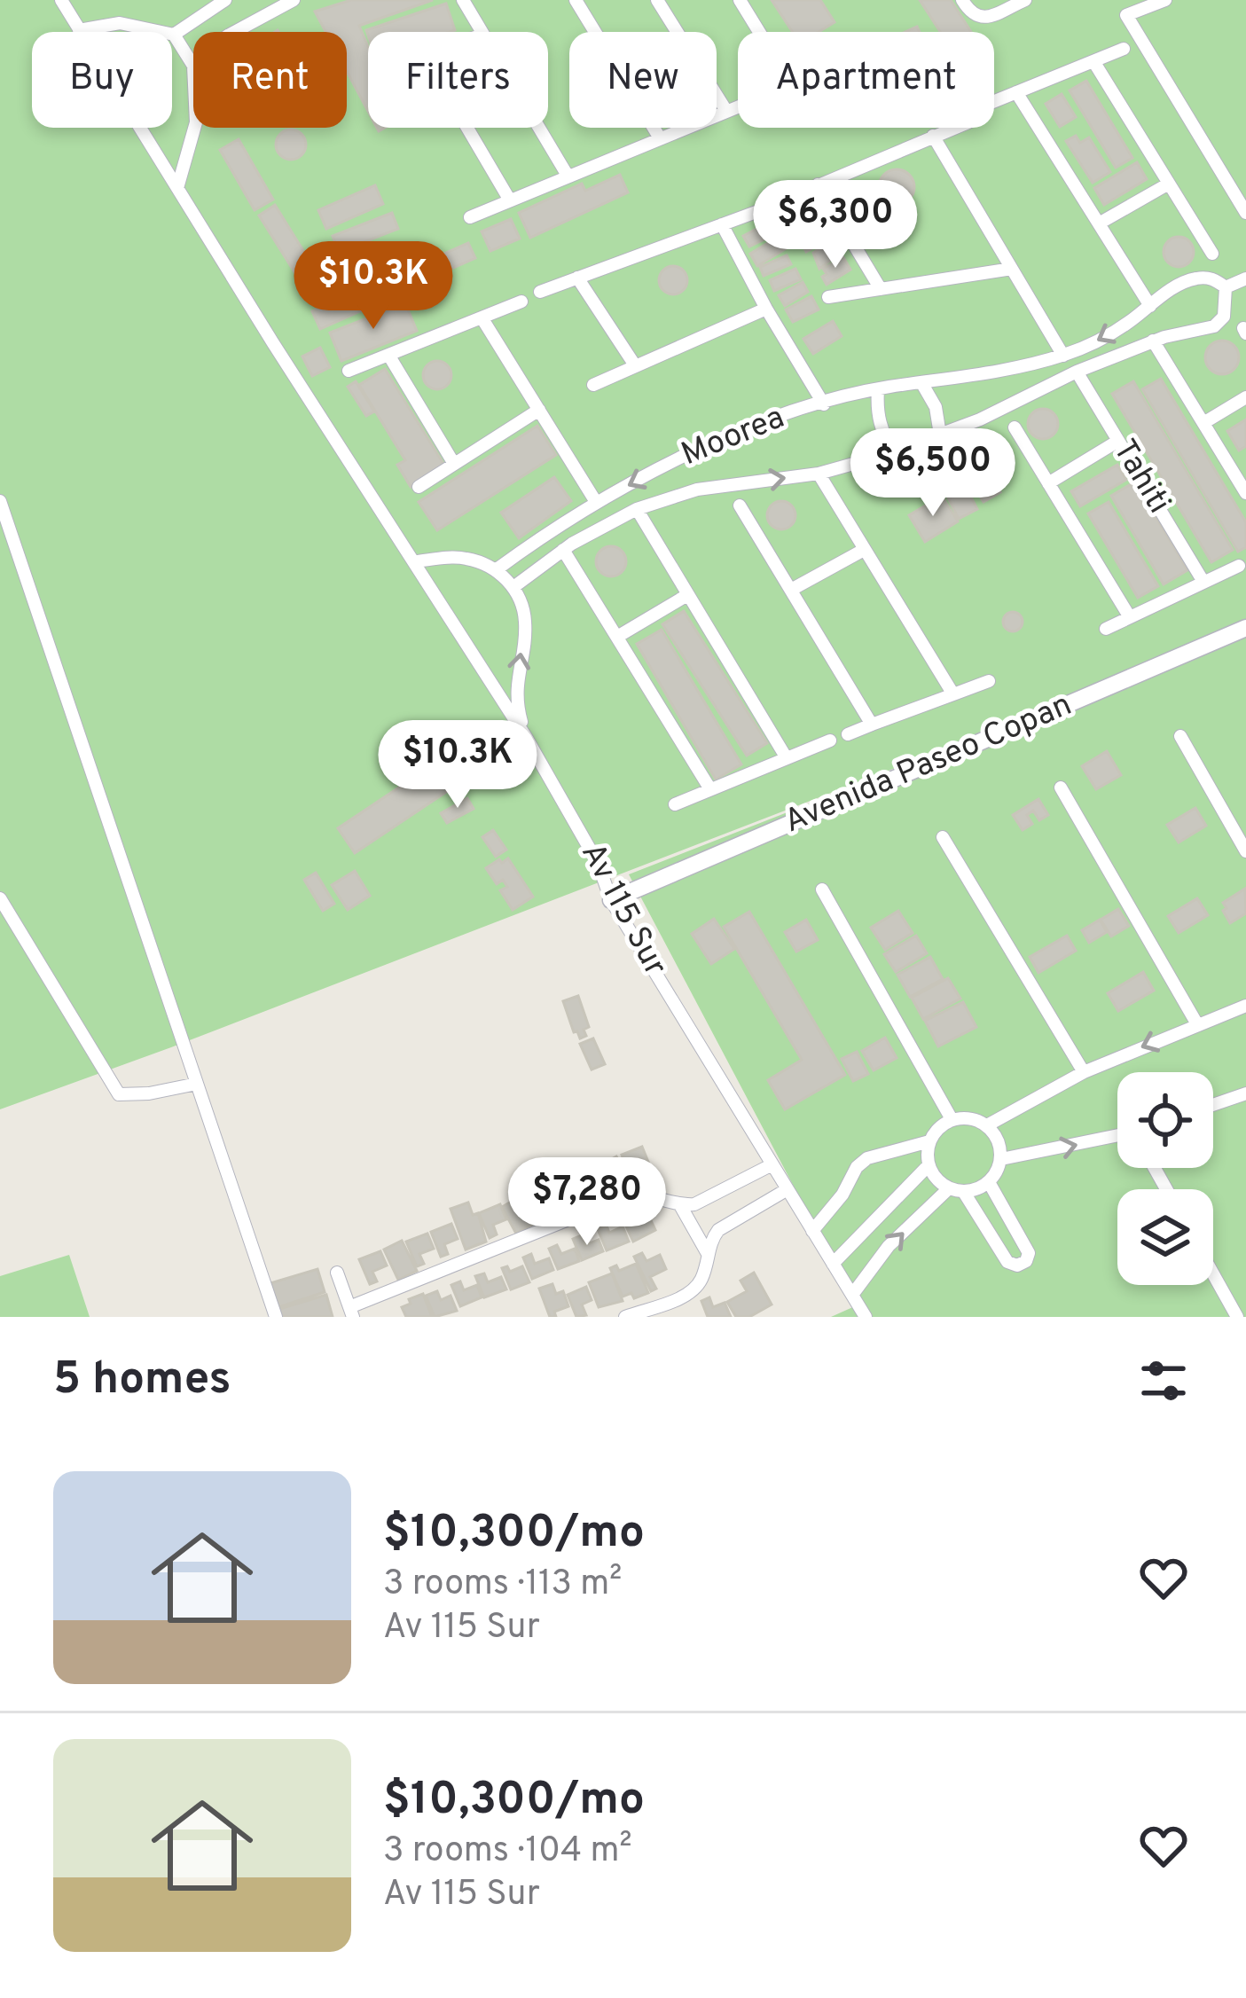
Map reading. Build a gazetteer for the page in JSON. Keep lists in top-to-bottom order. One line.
{"streets":{"main road":["Avenida Paseo Copan"],"street":["Moorea","Tahiti","Av 115 Sur"]},"crossings":[["Avenida Paseo Copan","Av 115 Sur"]],"page":{"chip":["Buy","Rent","Filters","New","Apartment"],"price":["$6,300","$10.3K","$6,500","$10.3K","$7,280"],"heading":"5 homes","list":[{"name":"$10,300/mo","note":"3 rooms · 113 m² · Av 115 Sur"},{"name":"$10,300/mo","note":"3 rooms · 104 m² · Av 115 Sur"}]}}
